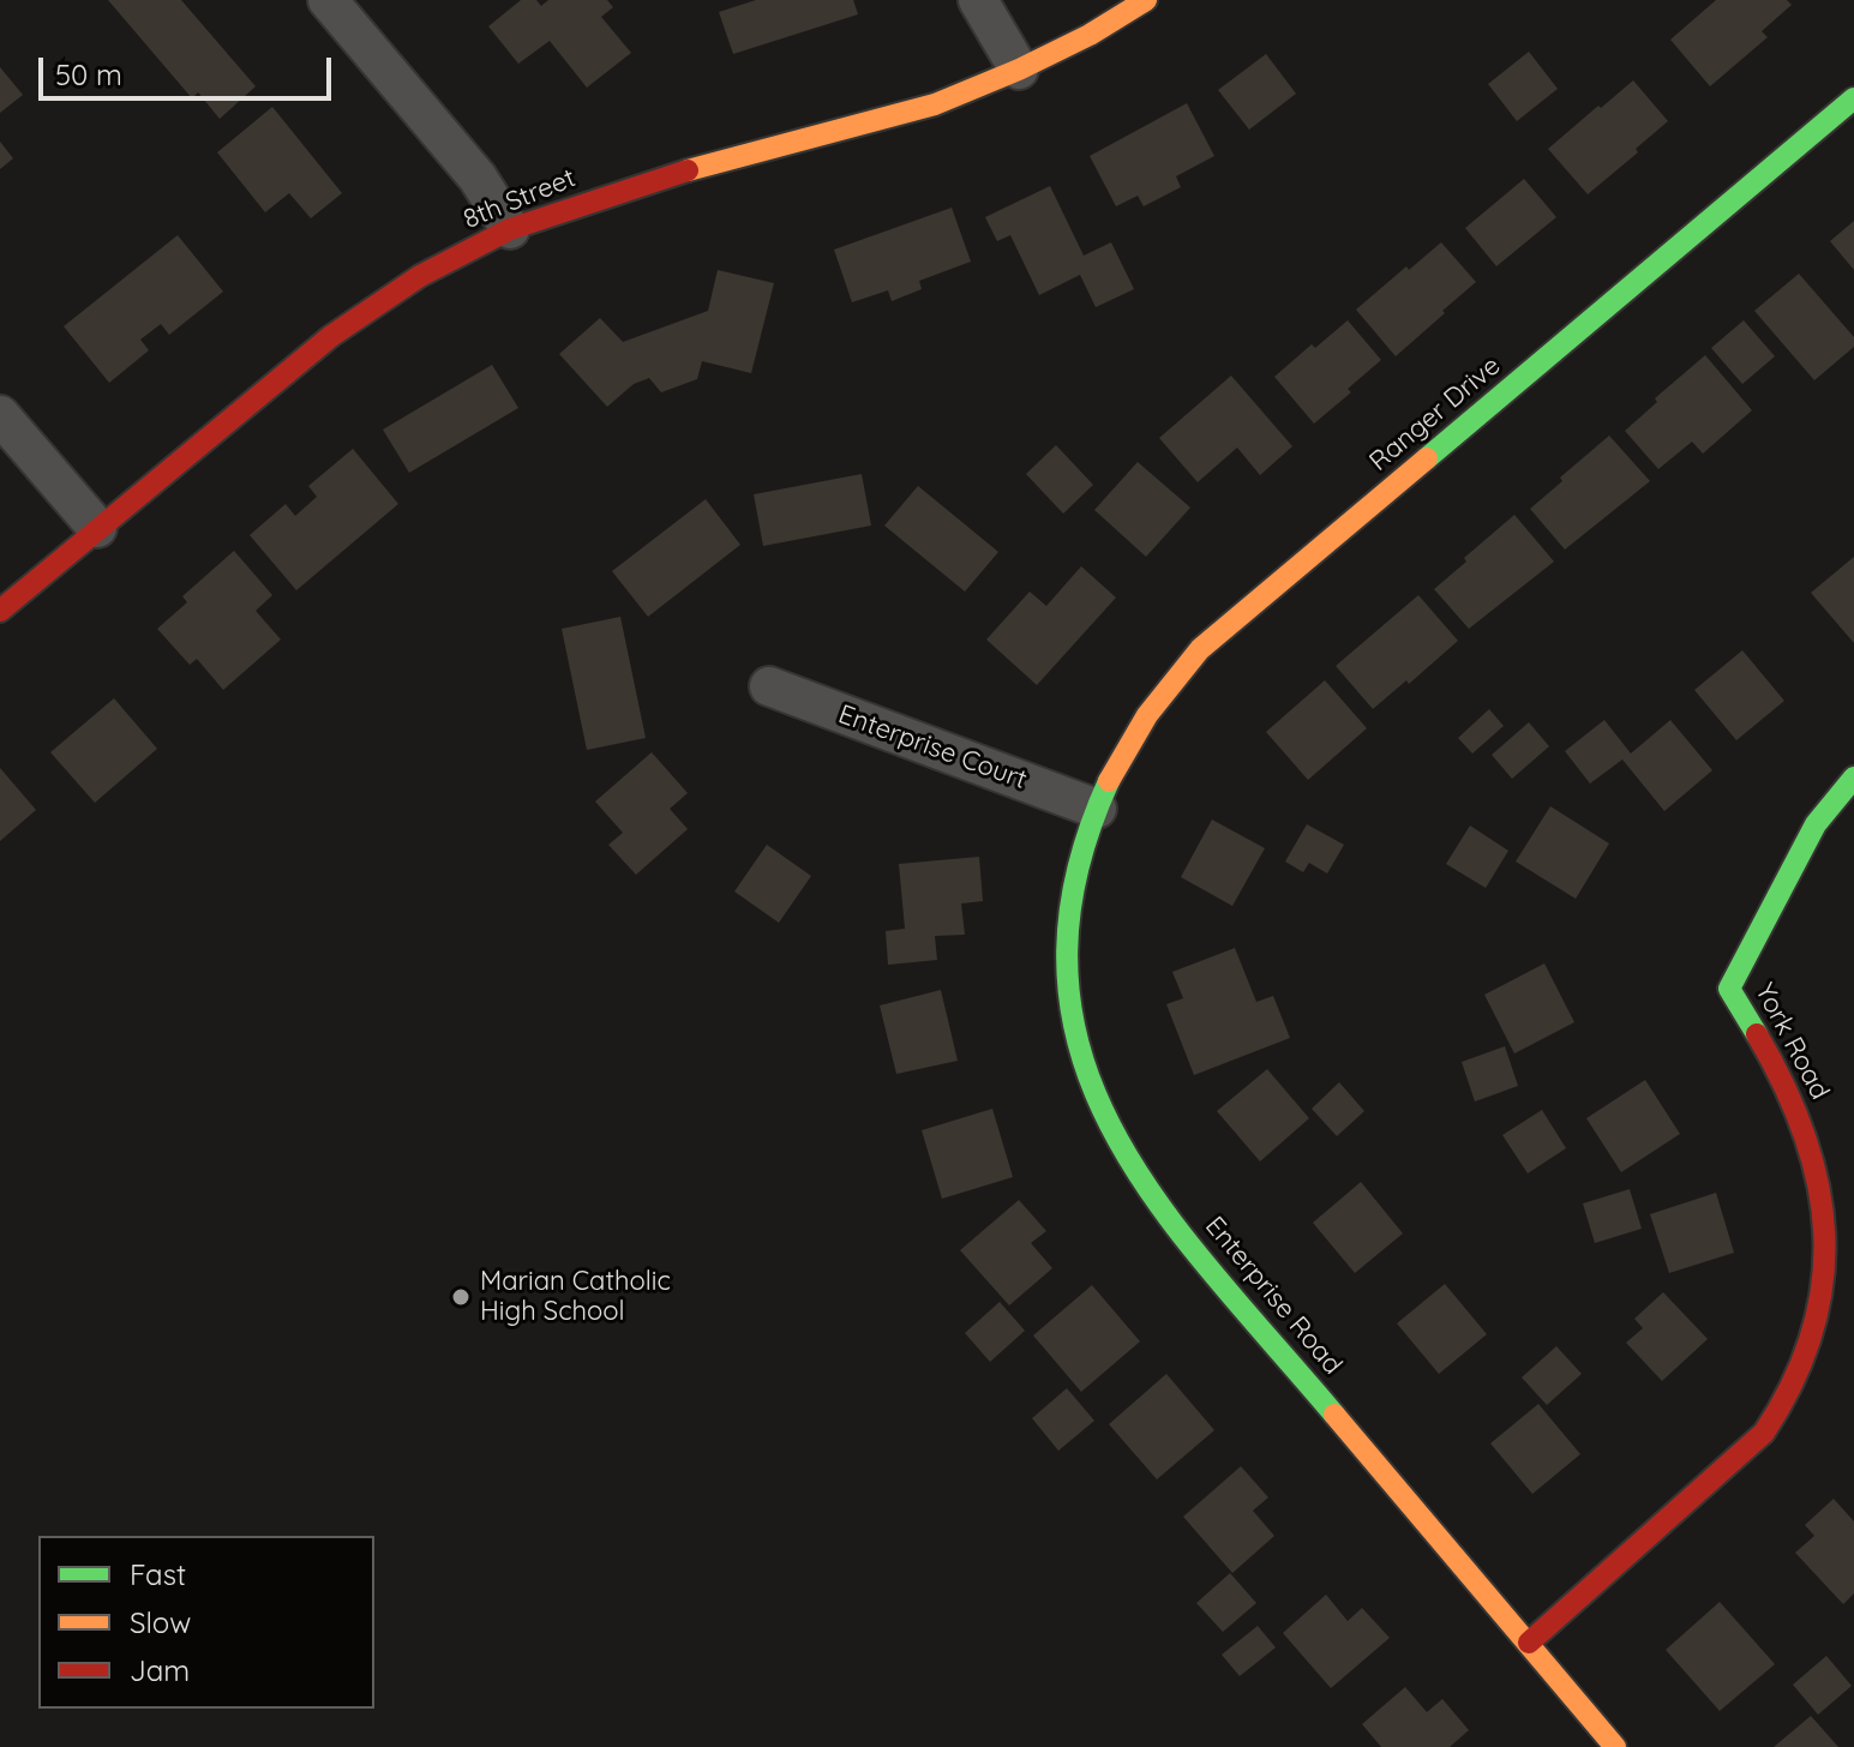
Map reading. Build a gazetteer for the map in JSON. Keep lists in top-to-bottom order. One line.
{"streets":{"street":["8th Street","Ranger Drive","Enterprise Court","York Road","Enterprise Road"]},"crossings":[["Ranger Drive","Enterprise Court"],["Ranger Drive","Enterprise Road"],["Enterprise Court","Enterprise Road"],["York Road","Enterprise Road"]],"places":["Marian Catholic High School"],"legend":["Fast","Slow","Jam"],"scale_bar":"50 m"}
